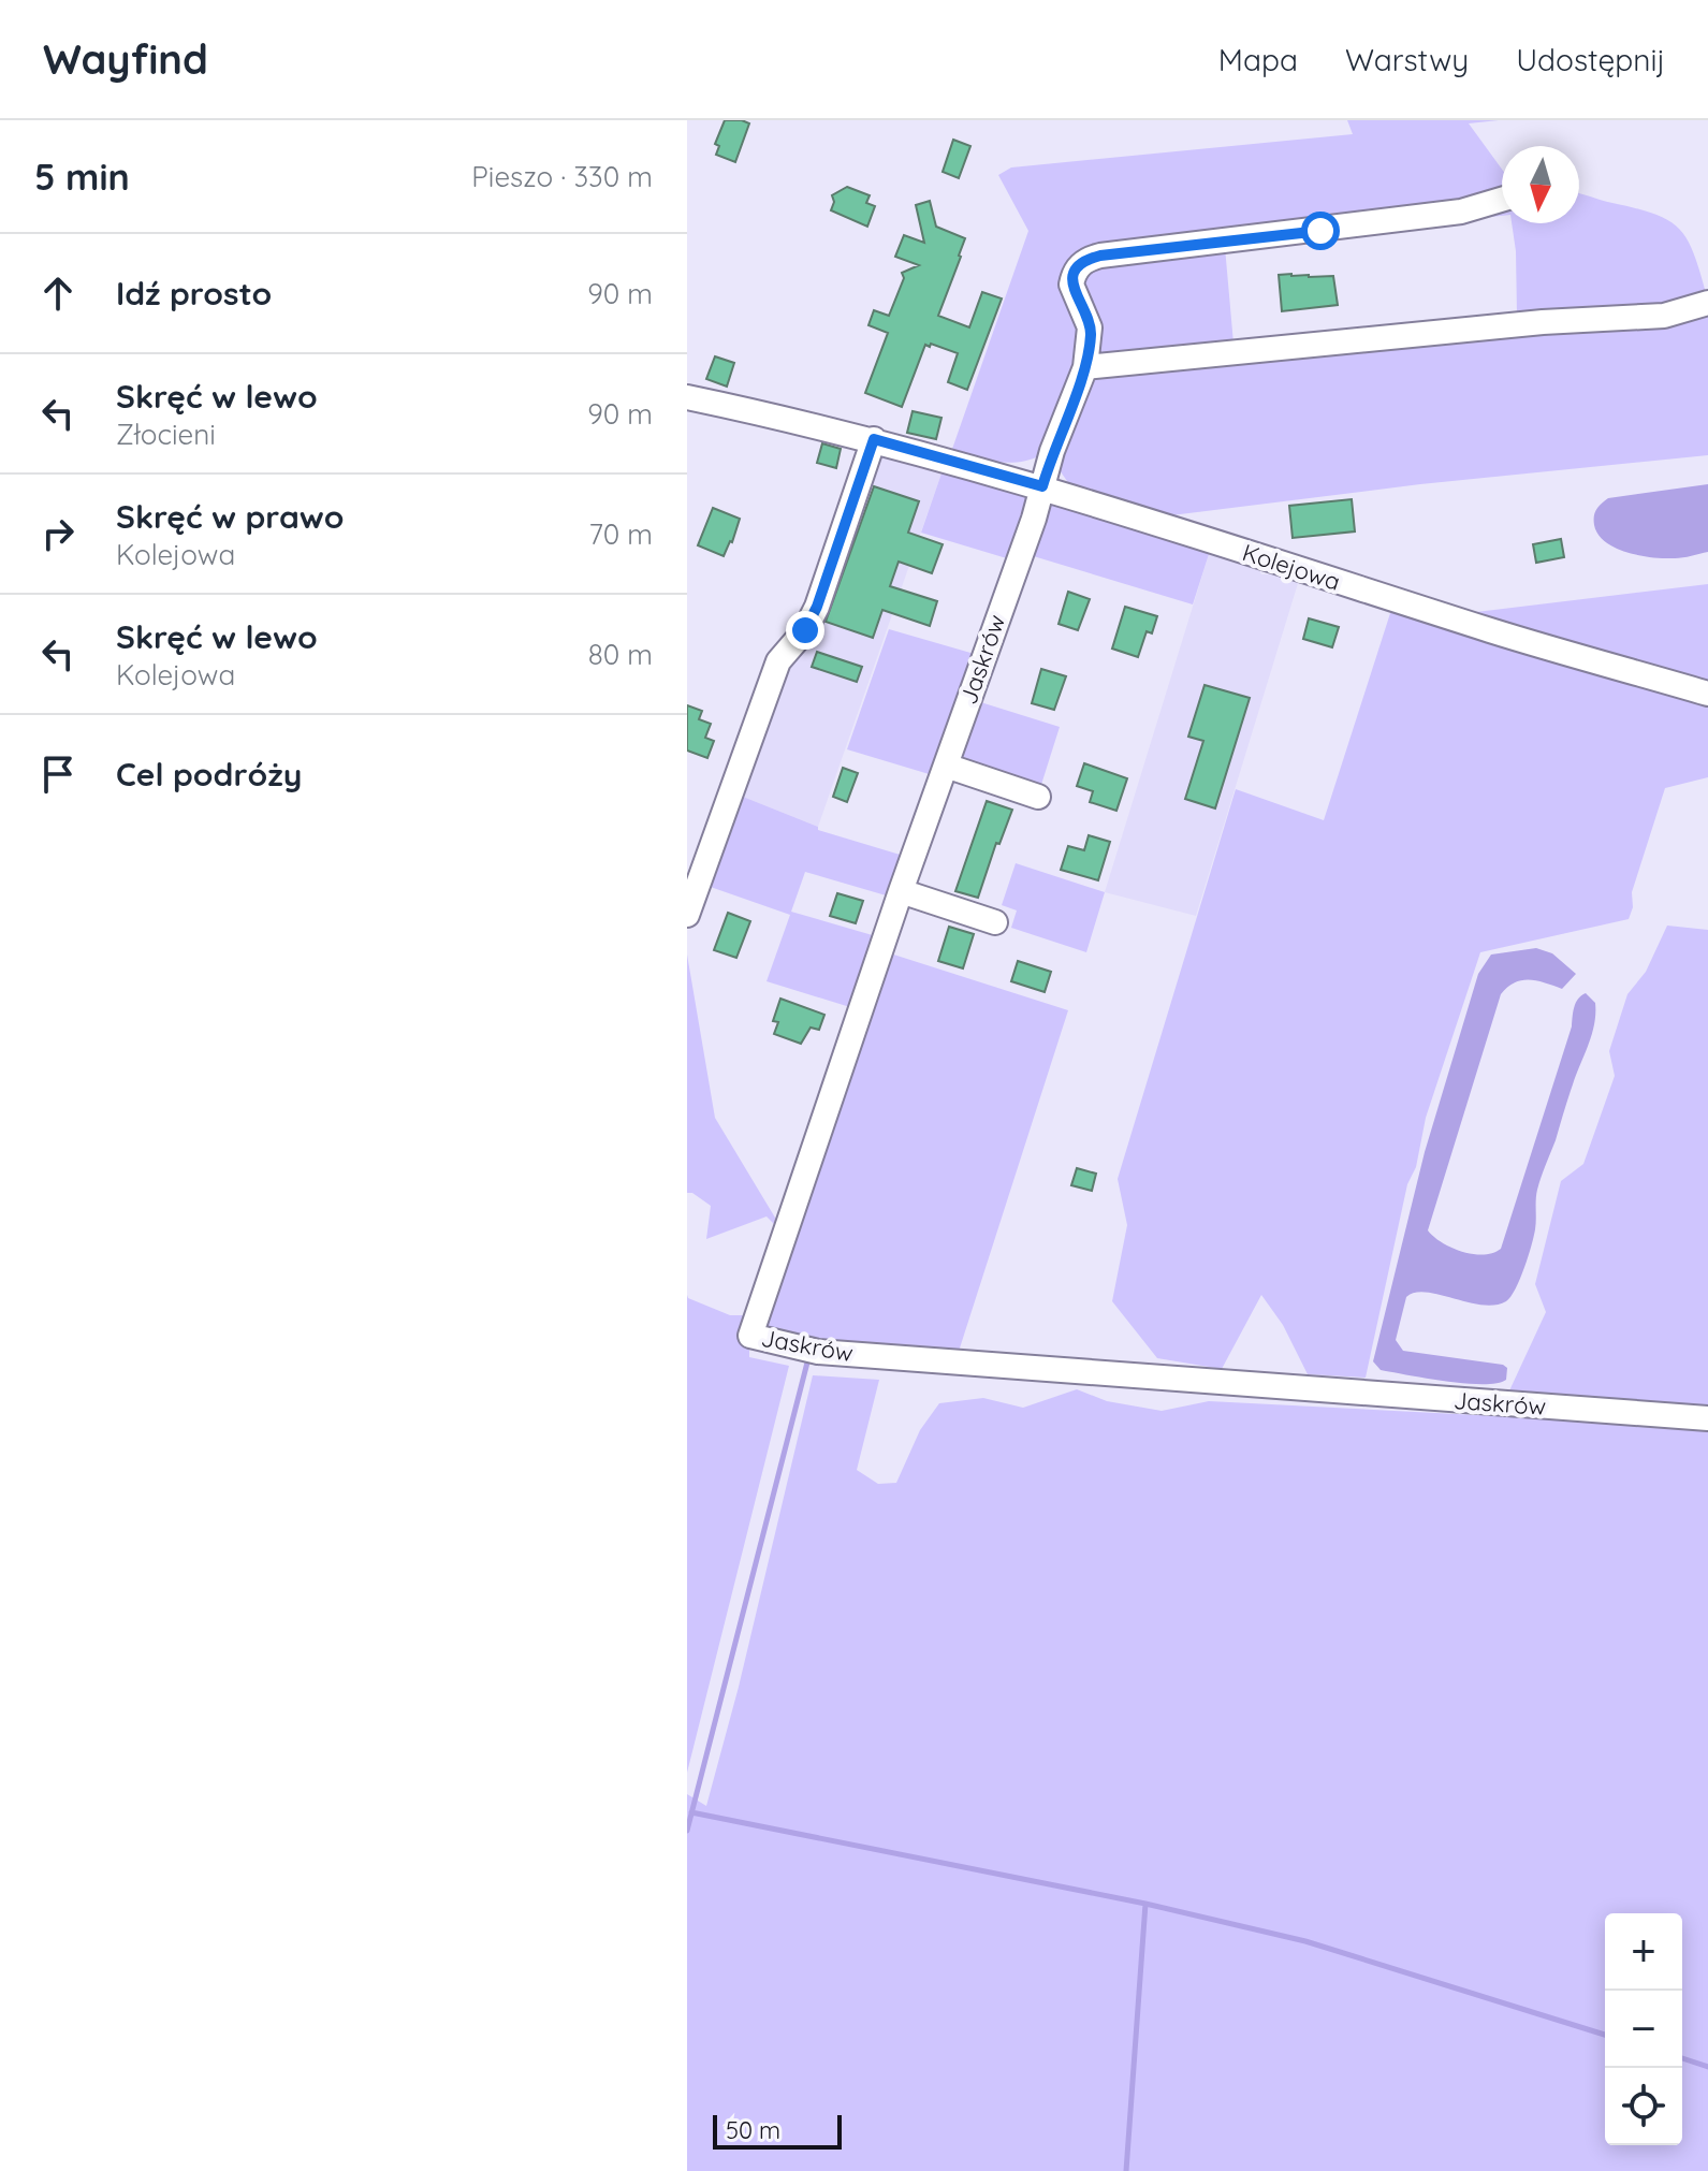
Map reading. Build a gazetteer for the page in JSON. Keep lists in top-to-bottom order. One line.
{"streets":{"street":["Kolejowa","Jaskrów"]},"crossings":[["Kolejowa","Jaskrów"]],"scale_bar":"50 m","north":"bottom","page":{"header":"Wayfind","nav":["Mapa","Warstwy","Udostępnij"],"heading":["5 min","Pieszo · 330 m"],"list":[["Idź prosto","90 m"],["Skręć w lewo","Złocieni","90 m"],["Skręć w prawo","Kolejowa","70 m"],["Skręć w lewo","Kolejowa","80 m"],"Cel podróży"],"map_buttons":["+","−"],"scale":"50 m"}}
